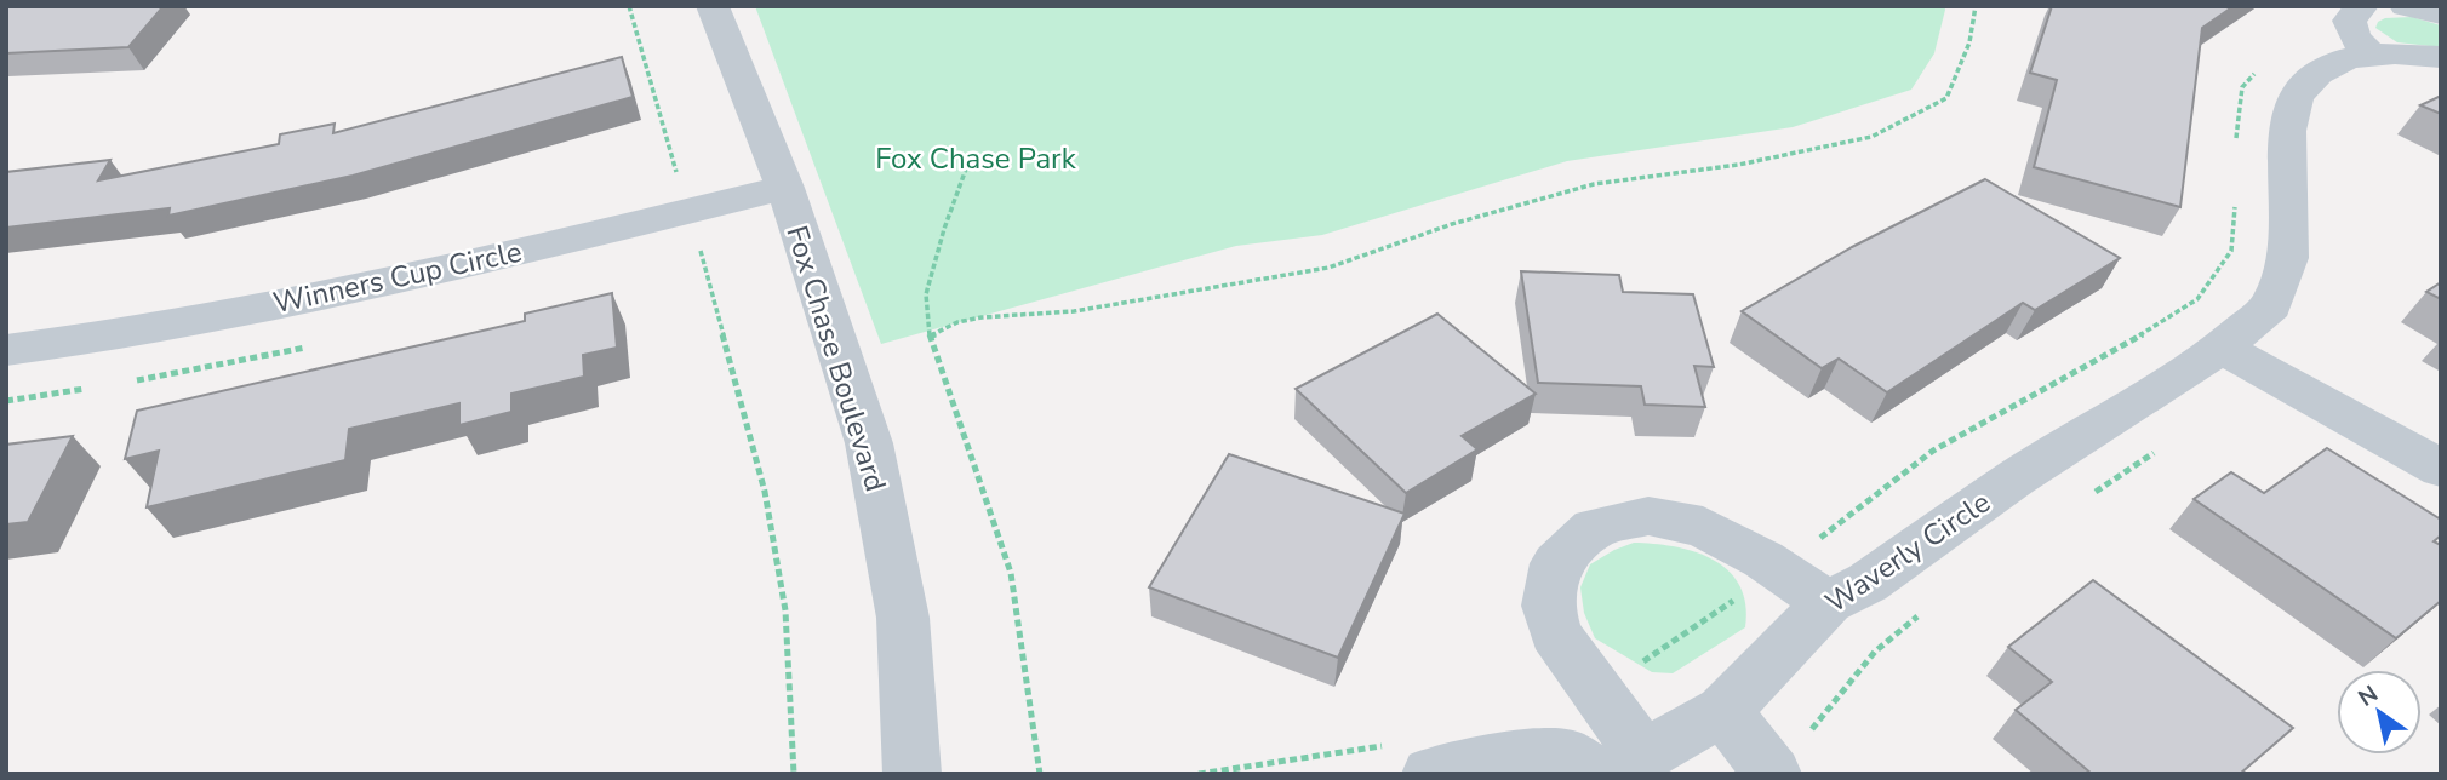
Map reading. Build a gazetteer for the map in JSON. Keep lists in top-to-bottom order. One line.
{"streets":{"street":["Winners Cup Circle","Fox Chase Boulevard","Waverly Circle"]},"crossings":[["Winners Cup Circle","Fox Chase Boulevard"]],"parks":["Fox Chase Park"],"north":"top left"}
